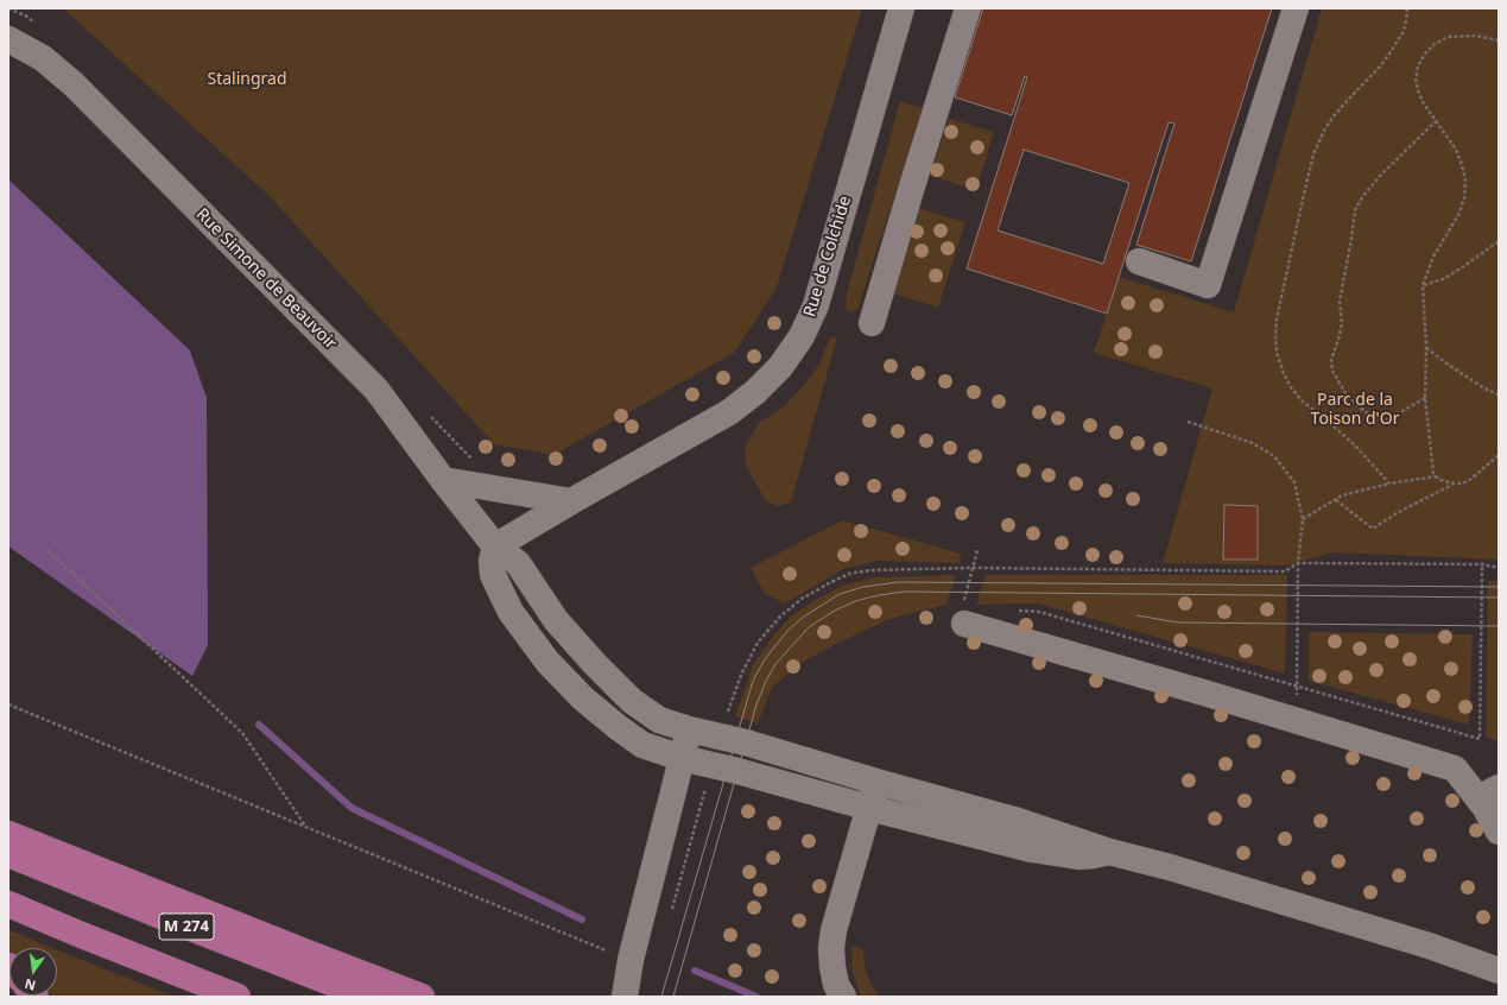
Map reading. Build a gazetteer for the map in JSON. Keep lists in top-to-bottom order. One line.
{"streets":{"highway":["M 274"],"street":["Rue de Colchide","Rue Simone de Beauvoir"]},"crossings":[["Rue de Colchide","Rue Simone de Beauvoir"]],"parks":["Stalingrad","Parc de la Toison d'Or"],"north":"bottom"}
